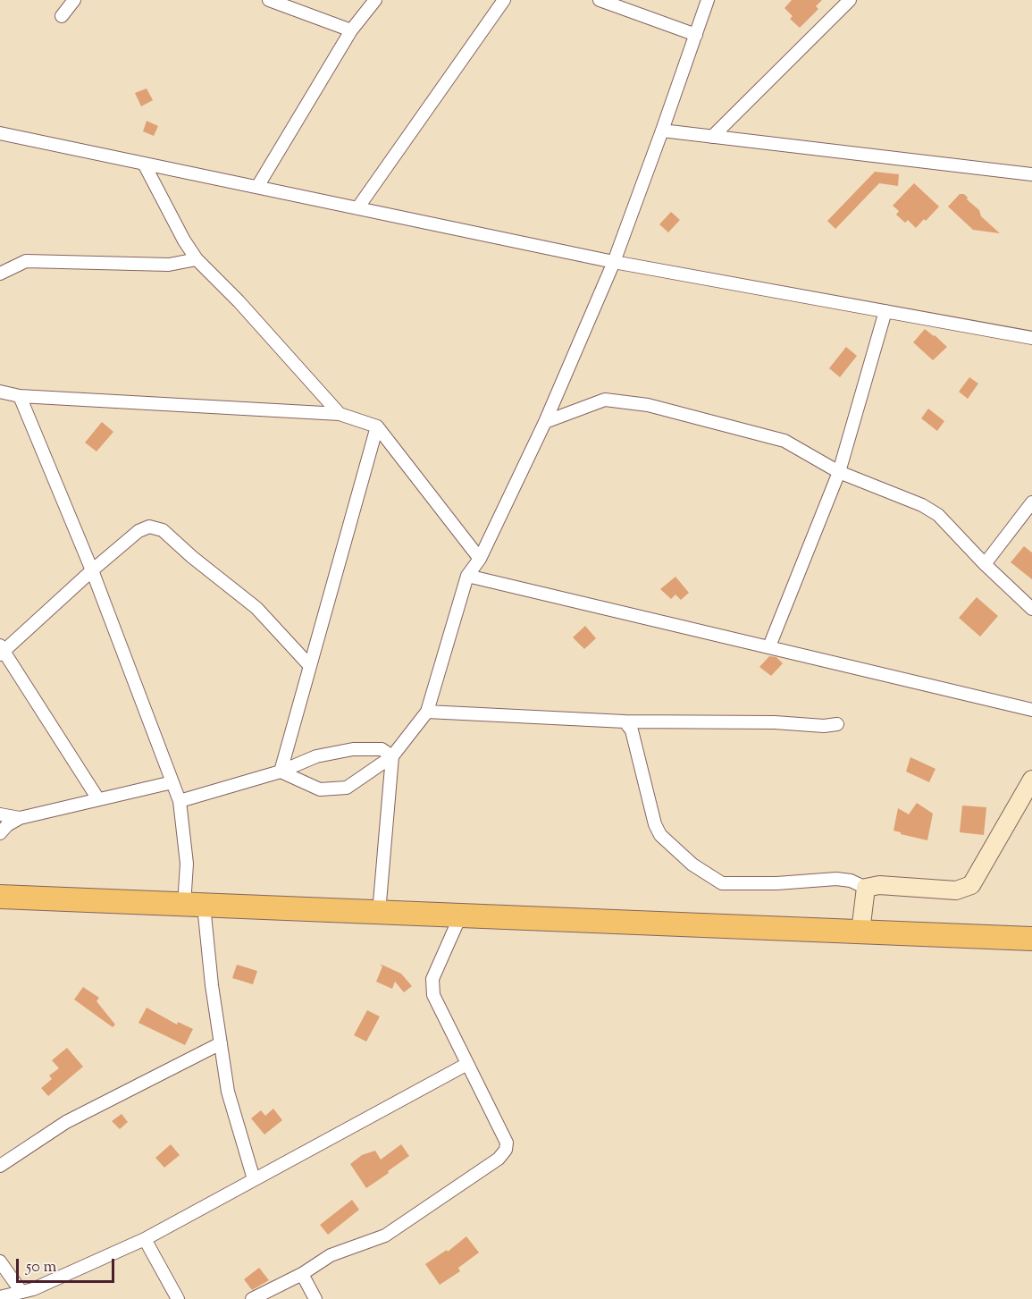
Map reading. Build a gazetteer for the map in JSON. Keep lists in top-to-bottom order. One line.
{"scale_bar":"50 m"}
